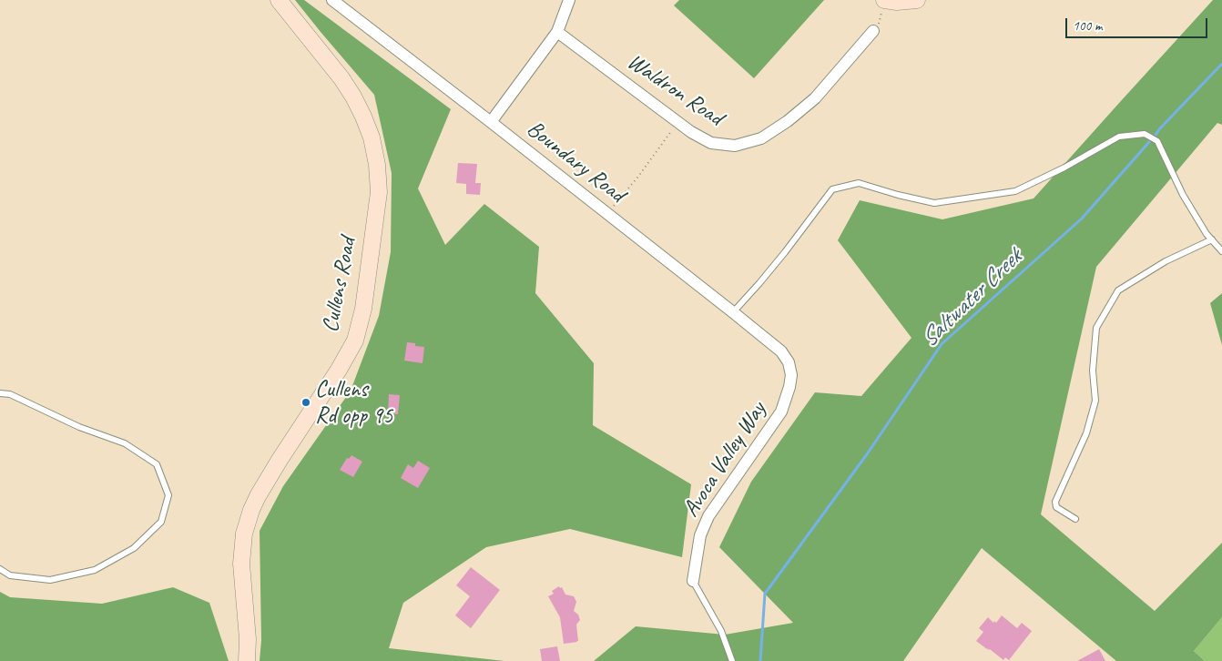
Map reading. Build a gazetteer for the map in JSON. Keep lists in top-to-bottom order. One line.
{"streets":{"main road":["Cullens Road"],"street":["Waldron Road","Boundary Road","Avoca Valley Way"]},"crossings":[["Boundary Road","Avoca Valley Way"]],"water":["Saltwater Creek"],"places":["Cullens Rd opp 95"],"scale_bar":"100 m"}
